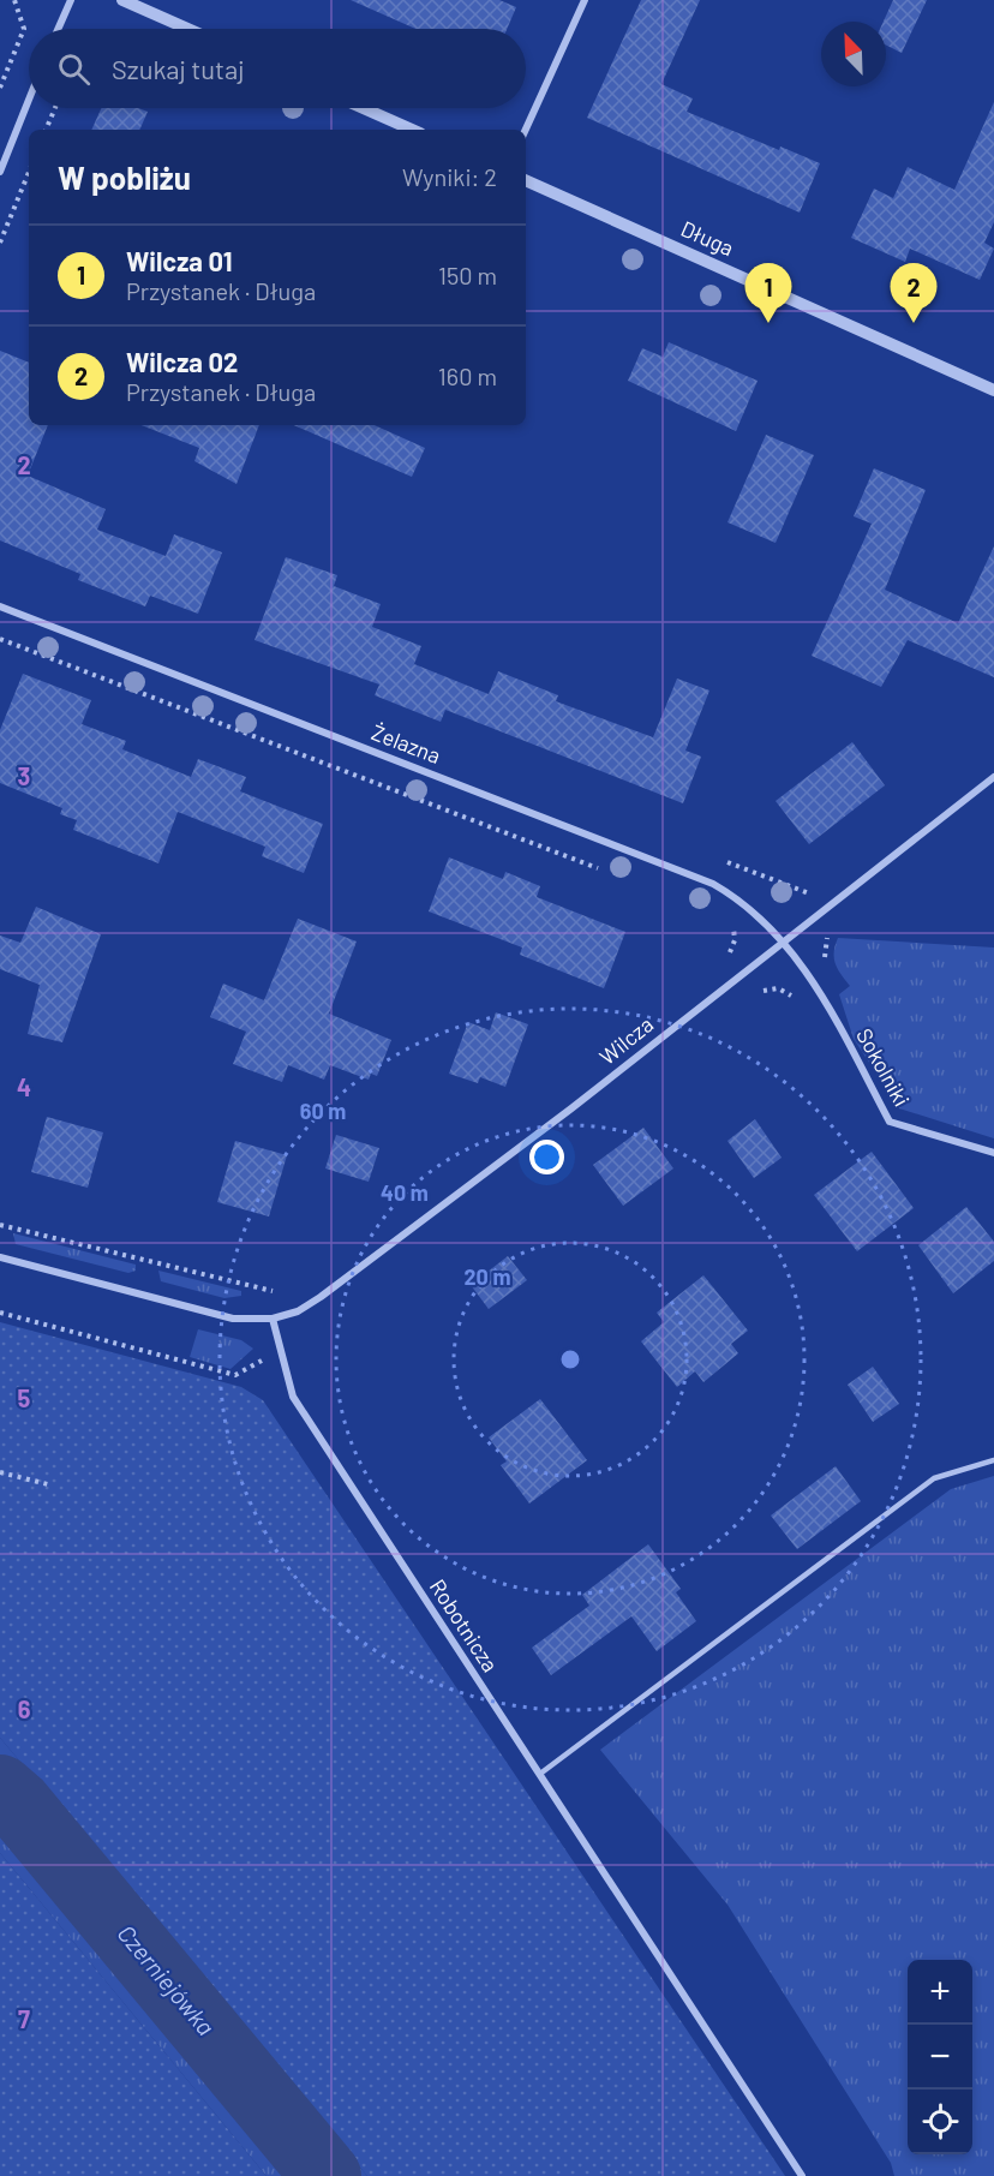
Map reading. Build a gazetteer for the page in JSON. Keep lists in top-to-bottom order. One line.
{"streets":{"street":["Długa","Żelazna","Wilcza","Sokolniki","Robotnicza"]},"crossings":[["Żelazna","Wilcza"],["Żelazna","Sokolniki"],["Wilcza","Sokolniki"],["Wilcza","Robotnicza"]],"water":["Czerniejówka"],"north":"top left","page":{"search":"Szukaj tutaj","heading":["W pobliżu","Wyniki: 2"],"list":[{"mark":"1","name":"Wilcza 01","note":"Przystanek · Długa","value":"150 m"},{"mark":"2","name":"Wilcza 02","note":"Przystanek · Długa","value":"160 m"}],"pins":["1","2"],"map_buttons":["+","−"]},"grid":{"rows":["2","3","4","5","6","7"]},"rings":["60 m","40 m","20 m"]}
